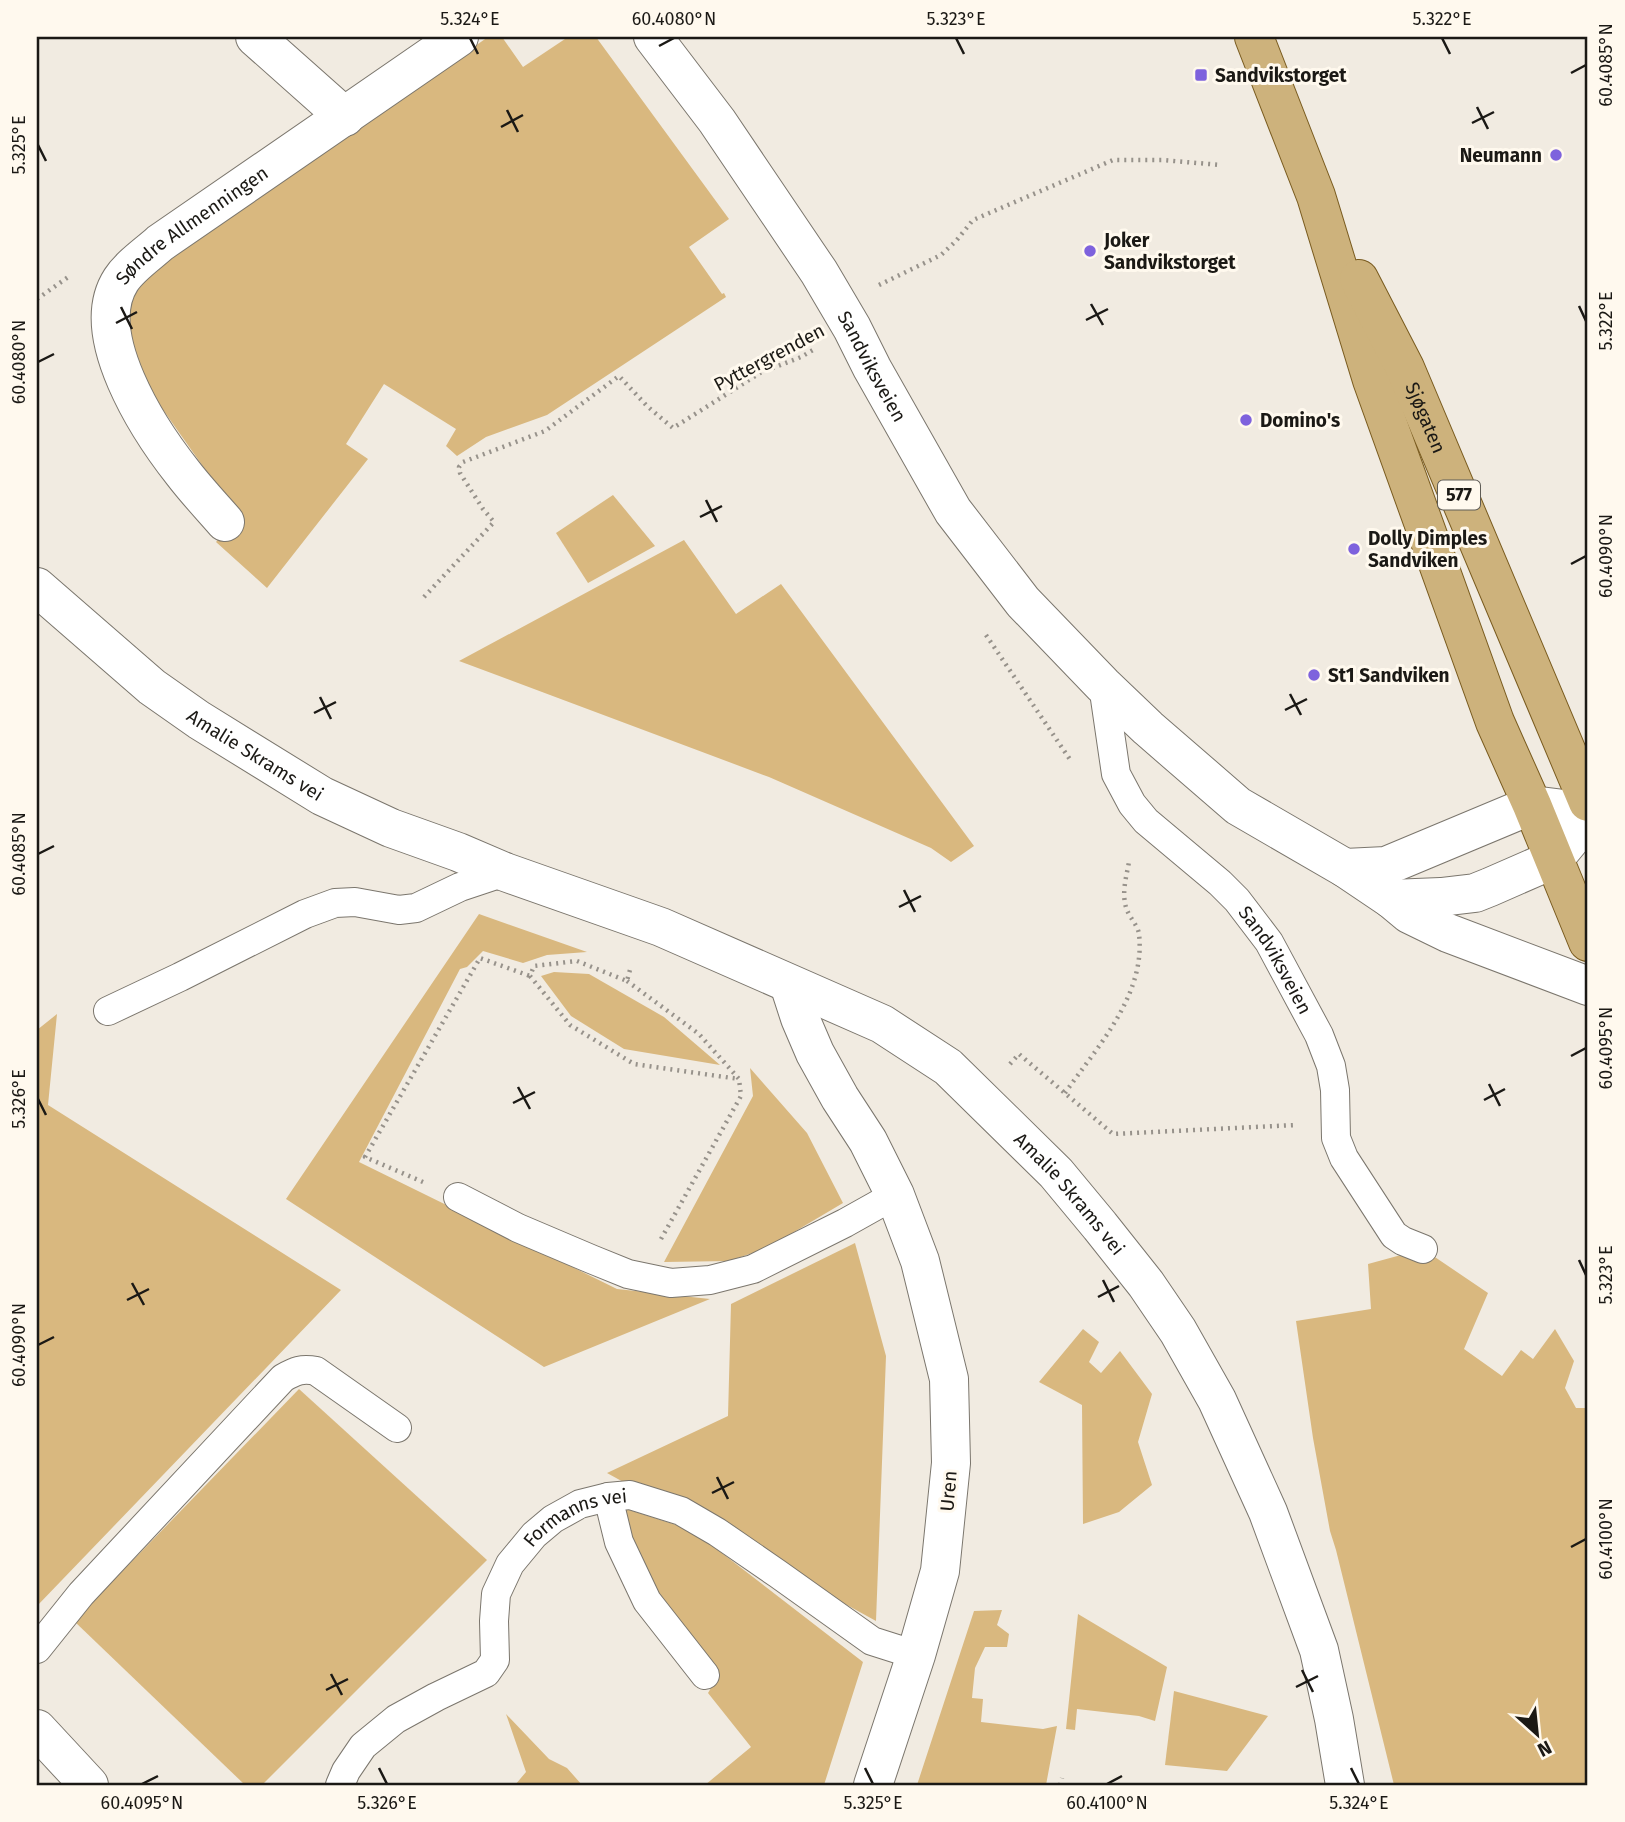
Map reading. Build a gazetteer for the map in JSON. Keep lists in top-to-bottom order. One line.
{"streets":{"main road":["Sjøgaten","577"],"street":["Søndre Allmenningen","Sandviksveien","Amalie Skrams vei","Uren"],"lane":["Formanns vei"],"path":["Pyttergrenden"]},"crossings":[["Pyttergrenden","Sandviksveien"],["Sjøgaten","577"],["Amalie Skrams vei","Uren"],["Uren","Formanns vei"]],"places":{"transit":["Sandvikstorget"],"other":["Neumann","Joker Sandvikstorget","Domino's","Dolly Dimples Sandviken","St1 Sandviken"]},"north":"bottom right","coordinates":["5.324°E","60.4080°N","5.323°E","5.322°E","60.4085°N","5.325°E","60.4090°N","60.4095°N","5.326°E","60.4100°N"]}
